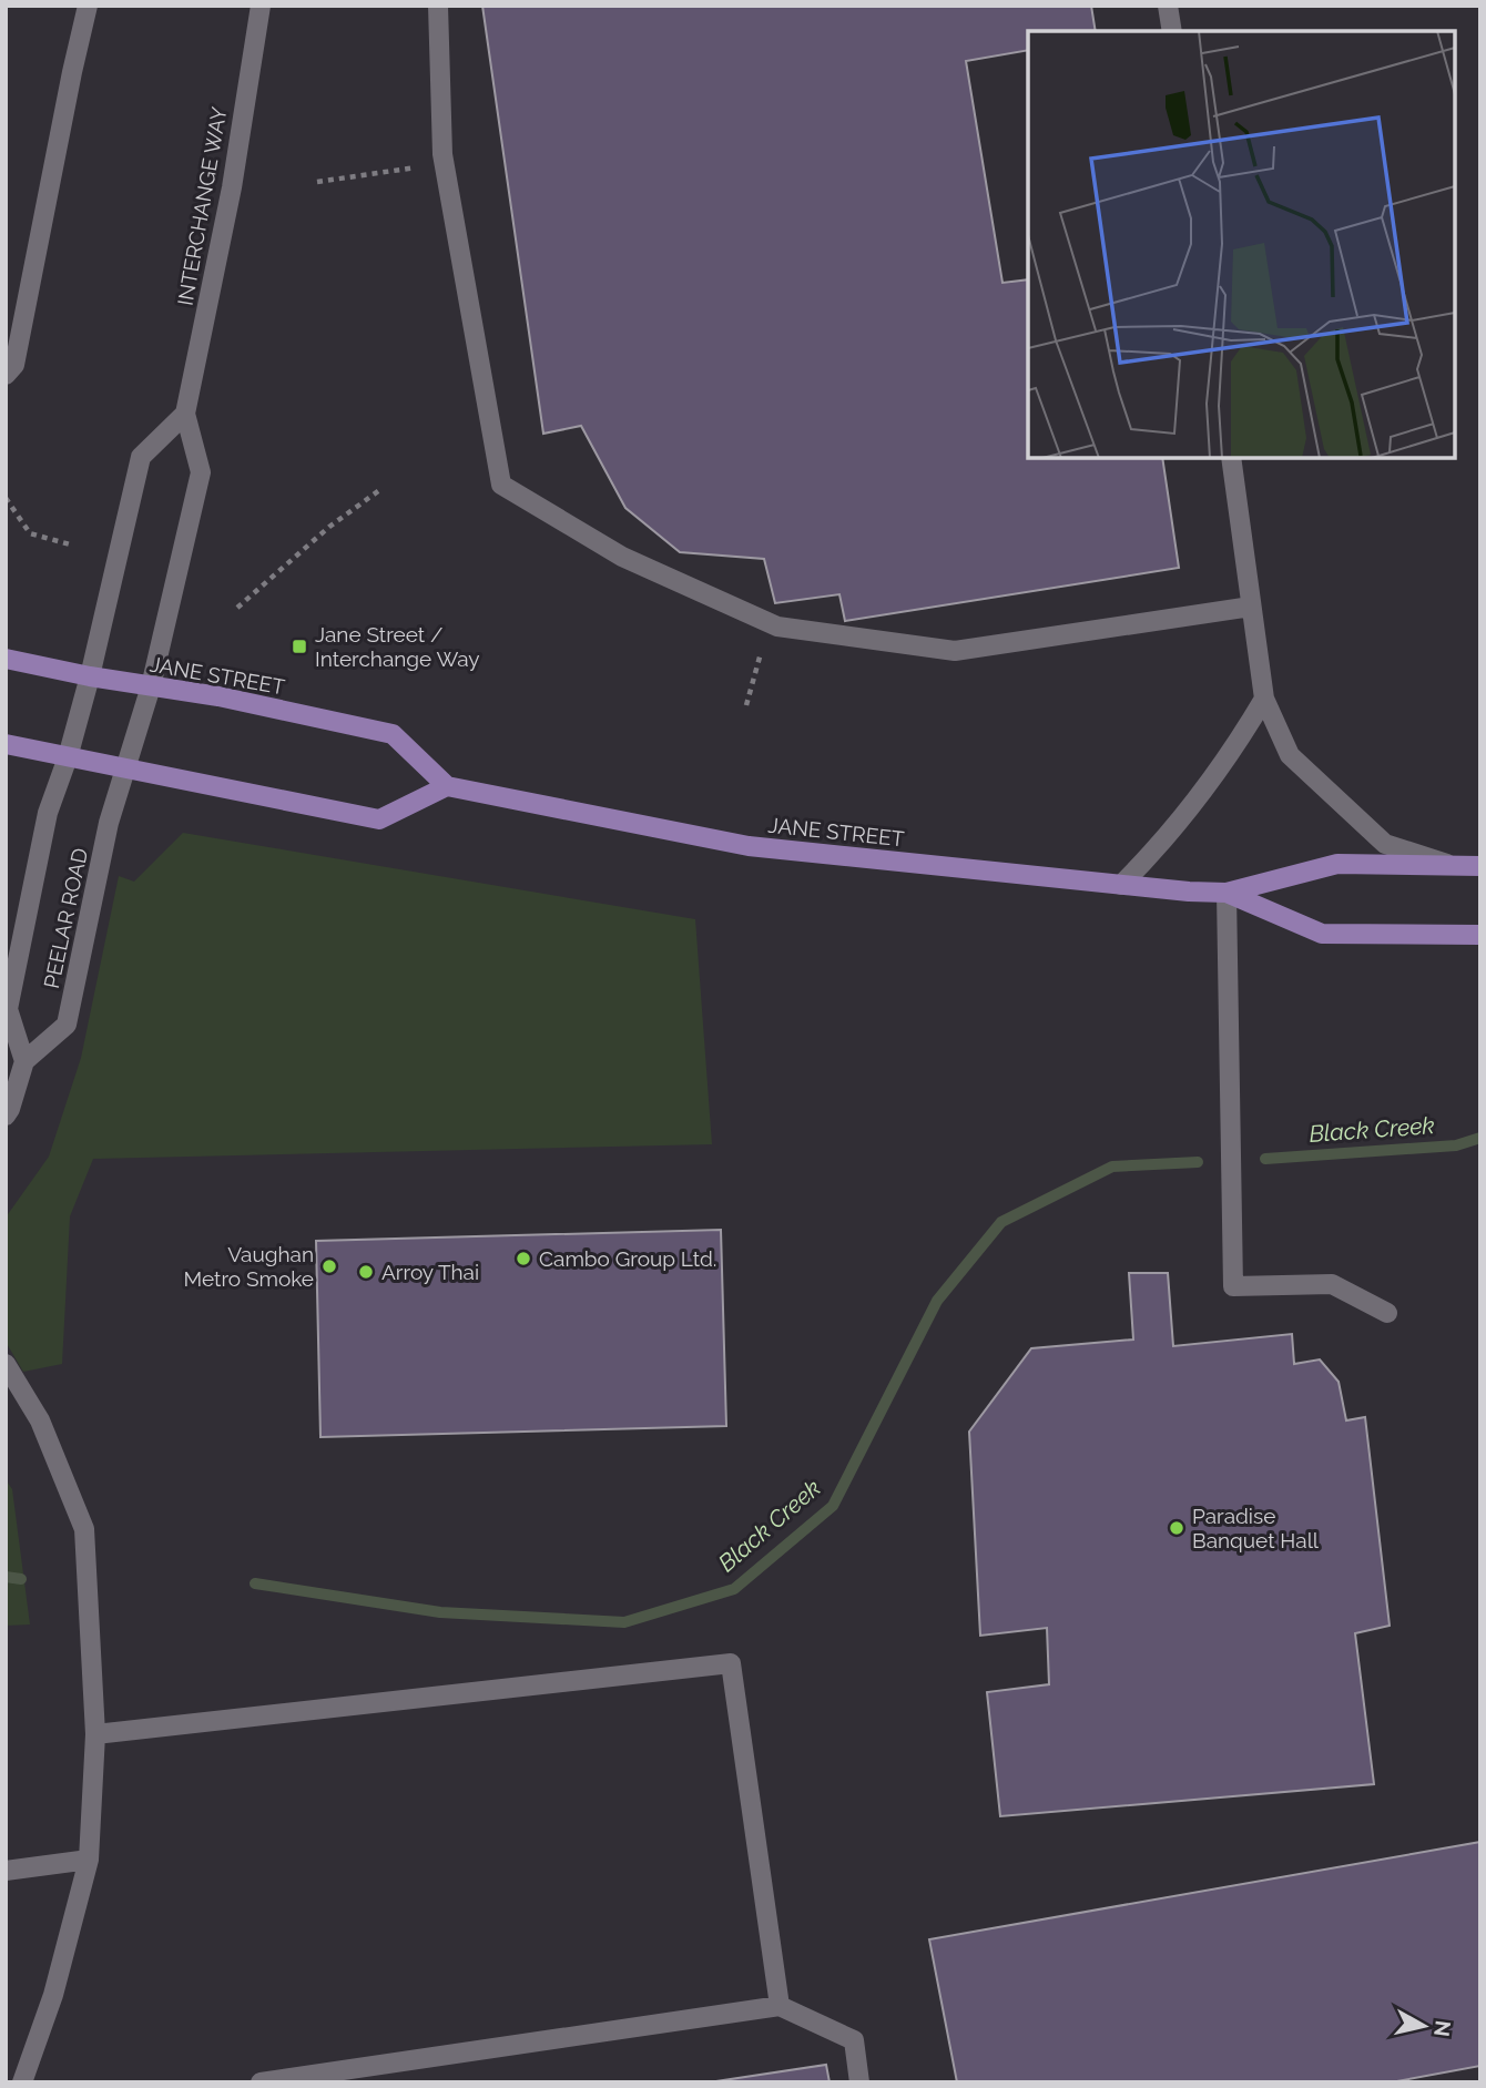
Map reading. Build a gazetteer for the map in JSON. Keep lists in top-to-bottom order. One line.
{"streets":{"main road":["JANE STREET"],"street":["INTERCHANGE WAY","PEELAR ROAD"]},"crossings":[["INTERCHANGE WAY","JANE STREET"],["INTERCHANGE WAY","PEELAR ROAD"],["JANE STREET","PEELAR ROAD"]],"water":["Black Creek"],"places":{"transit":["Jane Street / Interchange Way"],"other":["Cambo Group Ltd.","Vaughan Metro Smoke","Arroy Thai","Paradise Banquet Hall"]},"north":"right"}
